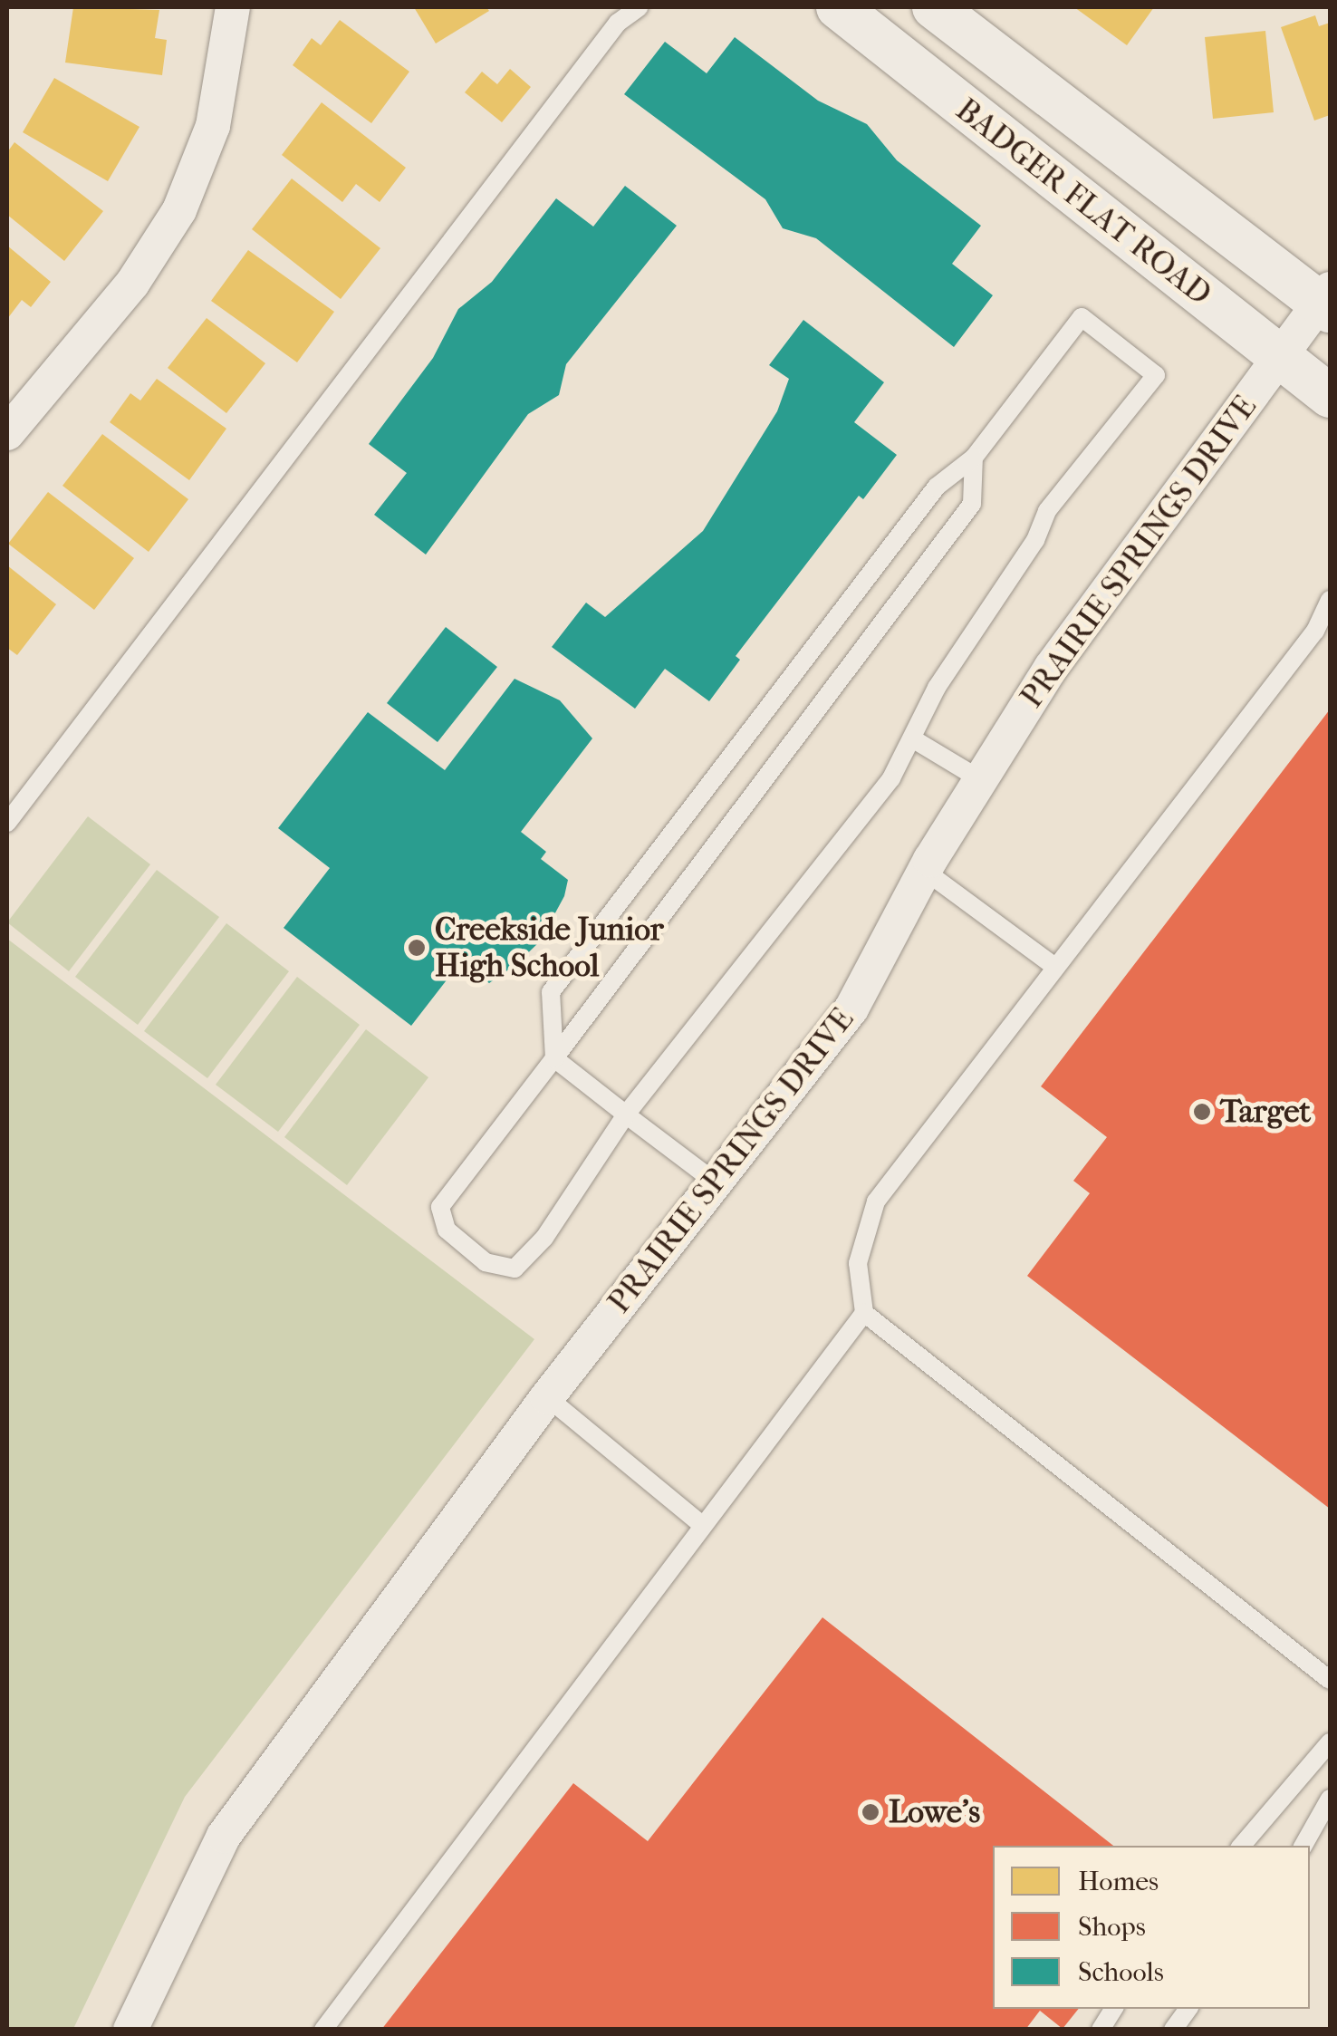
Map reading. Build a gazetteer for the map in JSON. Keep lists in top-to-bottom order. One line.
{"streets":{"street":["BADGER FLAT ROAD","PRAIRIE SPRINGS DRIVE"]},"crossings":[["BADGER FLAT ROAD","PRAIRIE SPRINGS DRIVE"]],"places":["Creekside Junior High School","Target","Lowe's"],"legend":["Homes","Shops","Schools"]}
